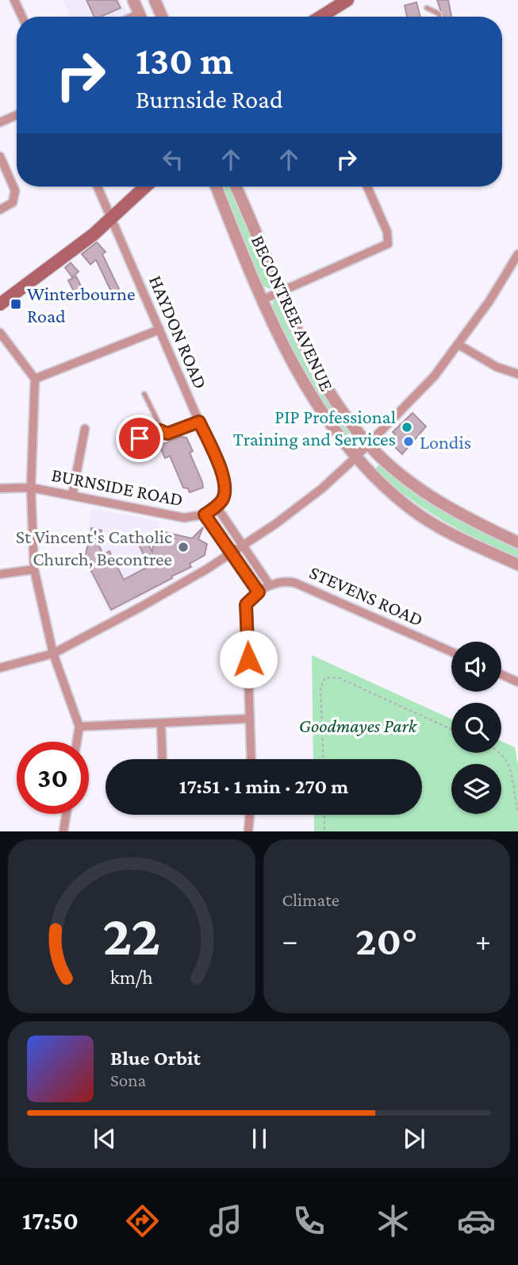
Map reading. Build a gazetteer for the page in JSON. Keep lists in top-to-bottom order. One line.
{"streets":{"street":["BECONTREE AVENUE","HAYDON ROAD","BURNSIDE ROAD","STEVENS ROAD"]},"crossings":[["HAYDON ROAD","BURNSIDE ROAD"]],"parks":["Goodmayes Park"],"places":{"transit":["Winterbourne Road"],"other":["PIP Professional Training and Services","Londis","St Vincent's Catholic Church, Becontree"]},"page":{"turn":["130 m","Burnside Road"],"limit":"30","trip":"17:51 · 1 min · 270 m","tile":"Climate","heat":["−","20°","+"],"song":["Blue Orbit","Sona"],"tabs":"17:50","gauge":["22","km/h"]}}
